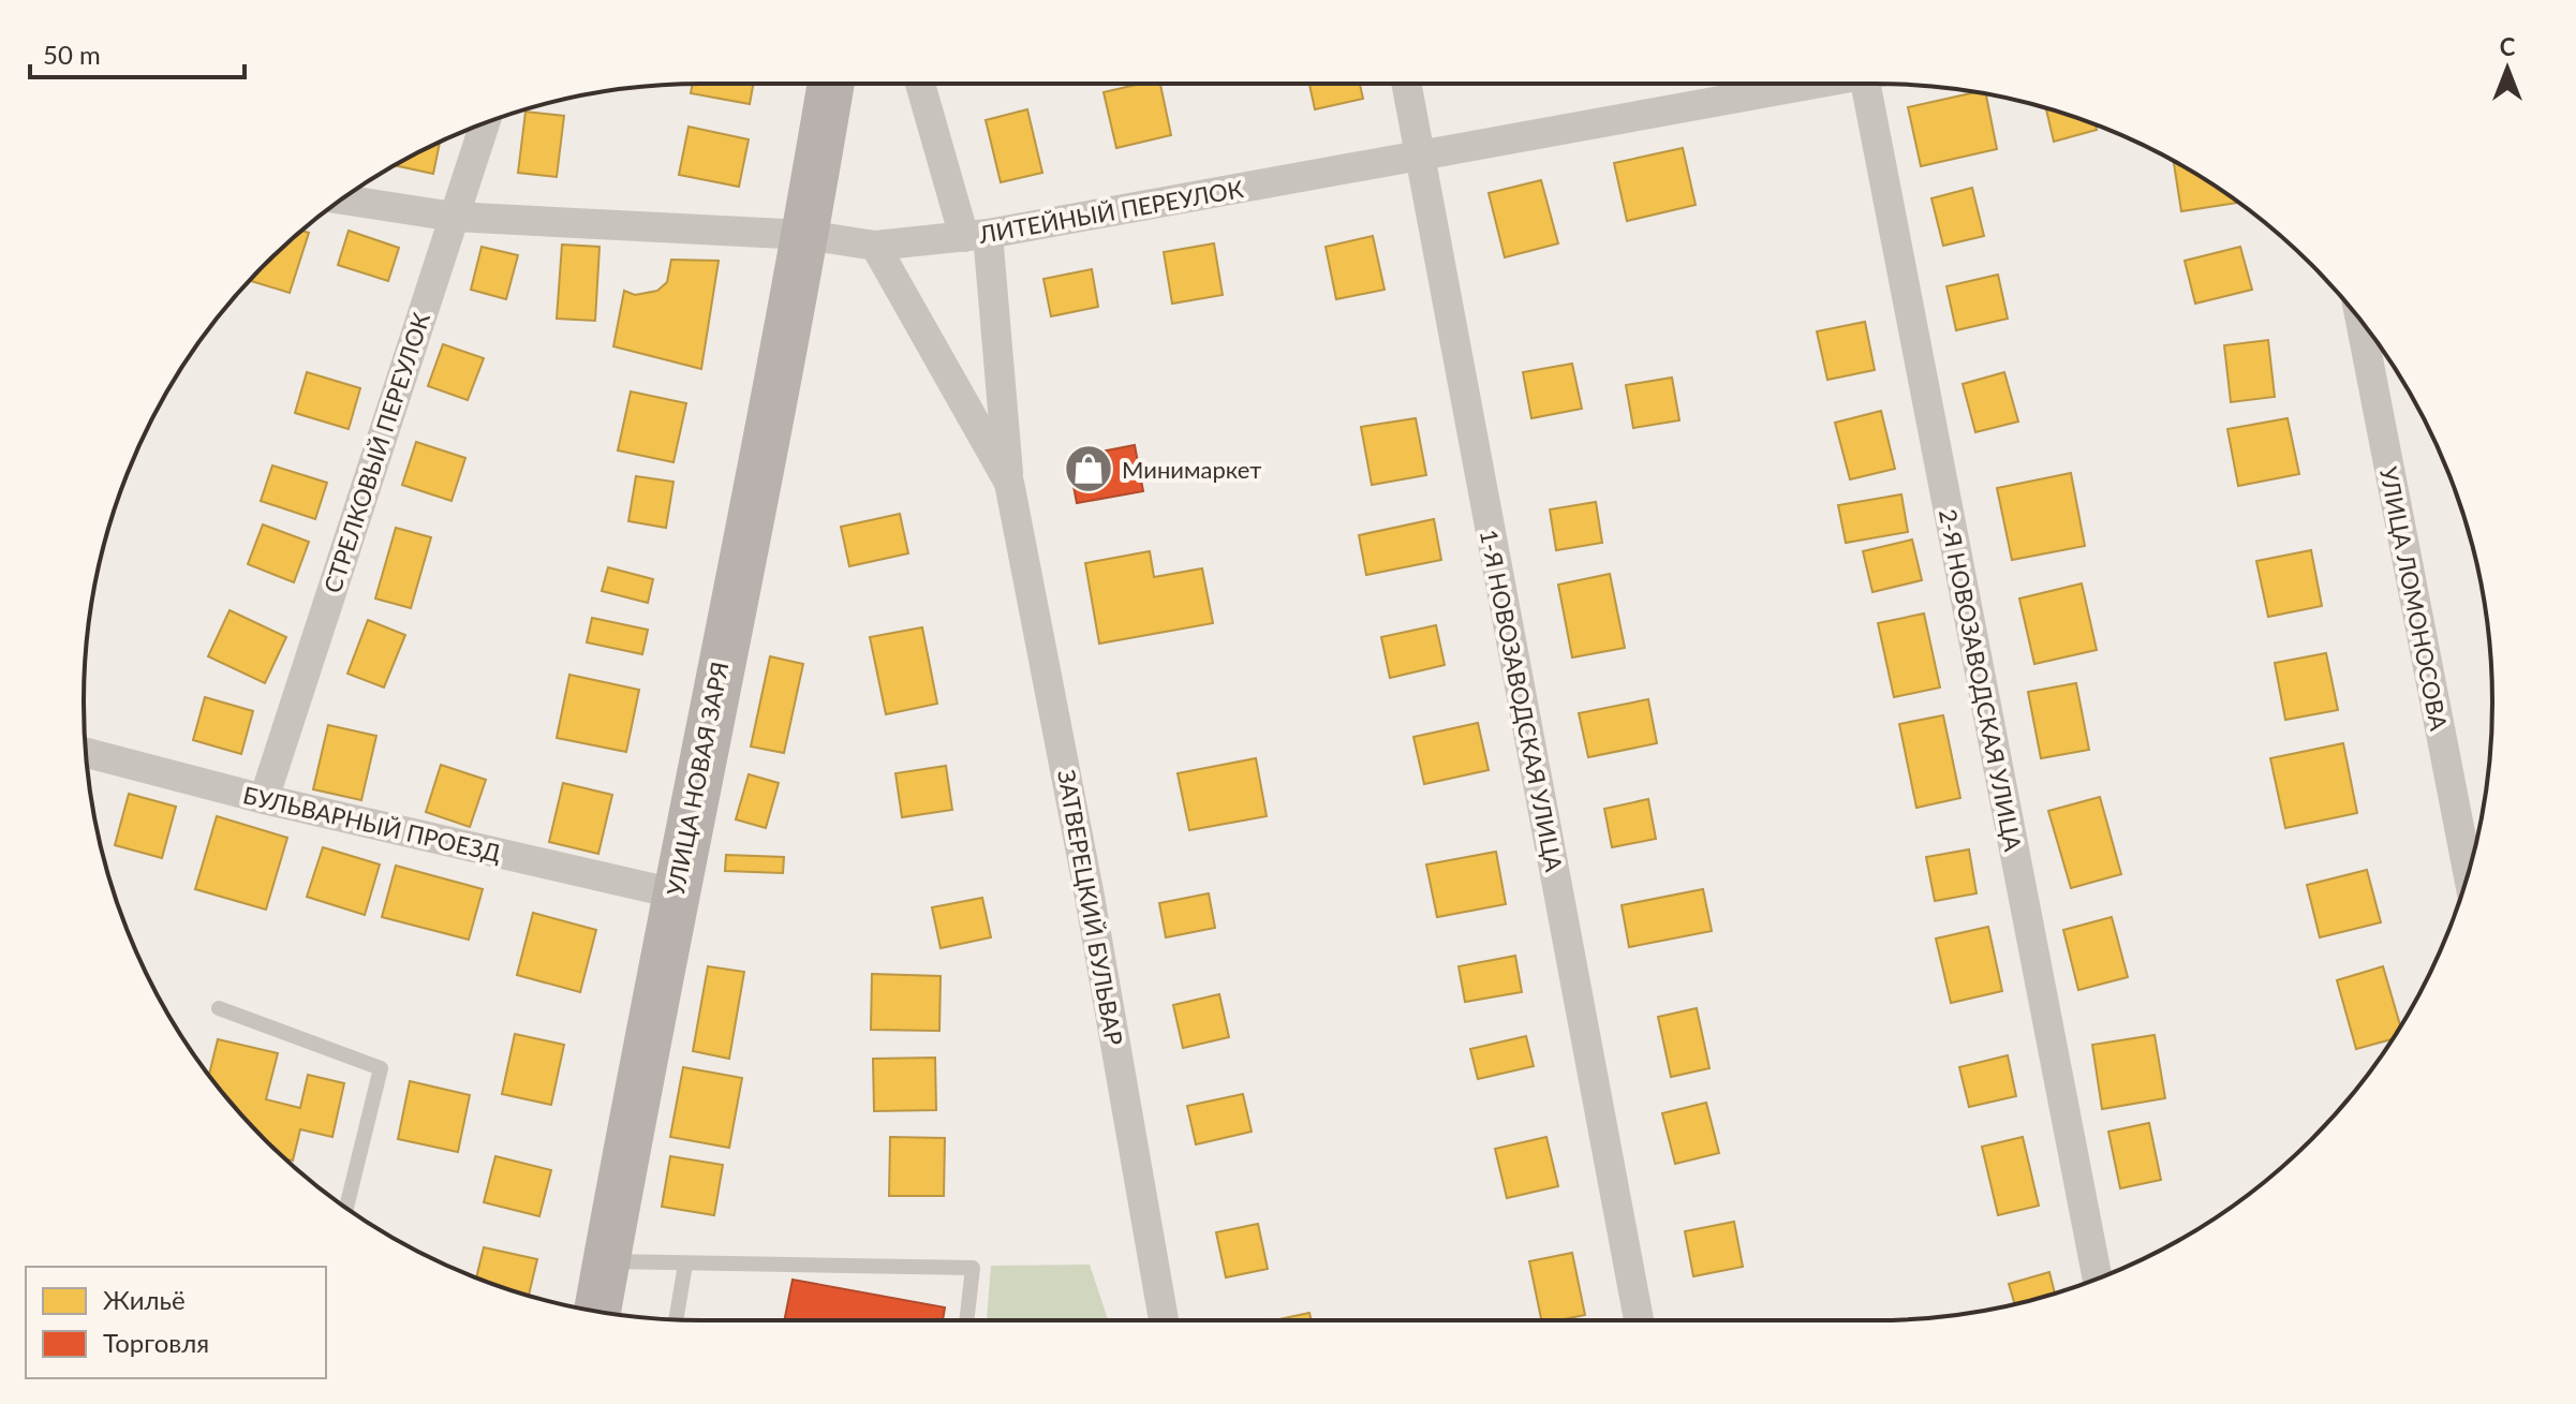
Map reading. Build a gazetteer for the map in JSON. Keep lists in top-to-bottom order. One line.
{"streets":{"main road":["УЛИЦА НОВАЯ ЗАРЯ"],"street":["ЛИТЕЙНЫЙ ПЕРЕУЛОК","СТРЕЛКОВЫЙ ПЕРЕУЛОК","УЛИЦА ЛОМОНОСОВА","2-Я НОВОЗАВОДСКАЯ УЛИЦА","1-Я НОВОЗАВОДСКАЯ УЛИЦА","БУЛЬВАРНЫЙ ПРОЕЗД","ЗАТВЕРЕЦКИЙ БУЛЬВАР"]},"crossings":[["ЛИТЕЙНЫЙ ПЕРЕУЛОК","СТРЕЛКОВЫЙ ПЕРЕУЛОК"],["ЛИТЕЙНЫЙ ПЕРЕУЛОК","1-Я НОВОЗАВОДСКАЯ УЛИЦА"],["ЛИТЕЙНЫЙ ПЕРЕУЛОК","УЛИЦА НОВАЯ ЗАРЯ"],["ЛИТЕЙНЫЙ ПЕРЕУЛОК","ЗАТВЕРЕЦКИЙ БУЛЬВАР"],["СТРЕЛКОВЫЙ ПЕРЕУЛОК","БУЛЬВАРНЫЙ ПРОЕЗД"],["УЛИЦА НОВАЯ ЗАРЯ","БУЛЬВАРНЫЙ ПРОЕЗД"]],"places":{"shop":["Минимаркет"]},"legend":["Жильё","Торговля"],"scale_bar":"50 m","north":"top"}
